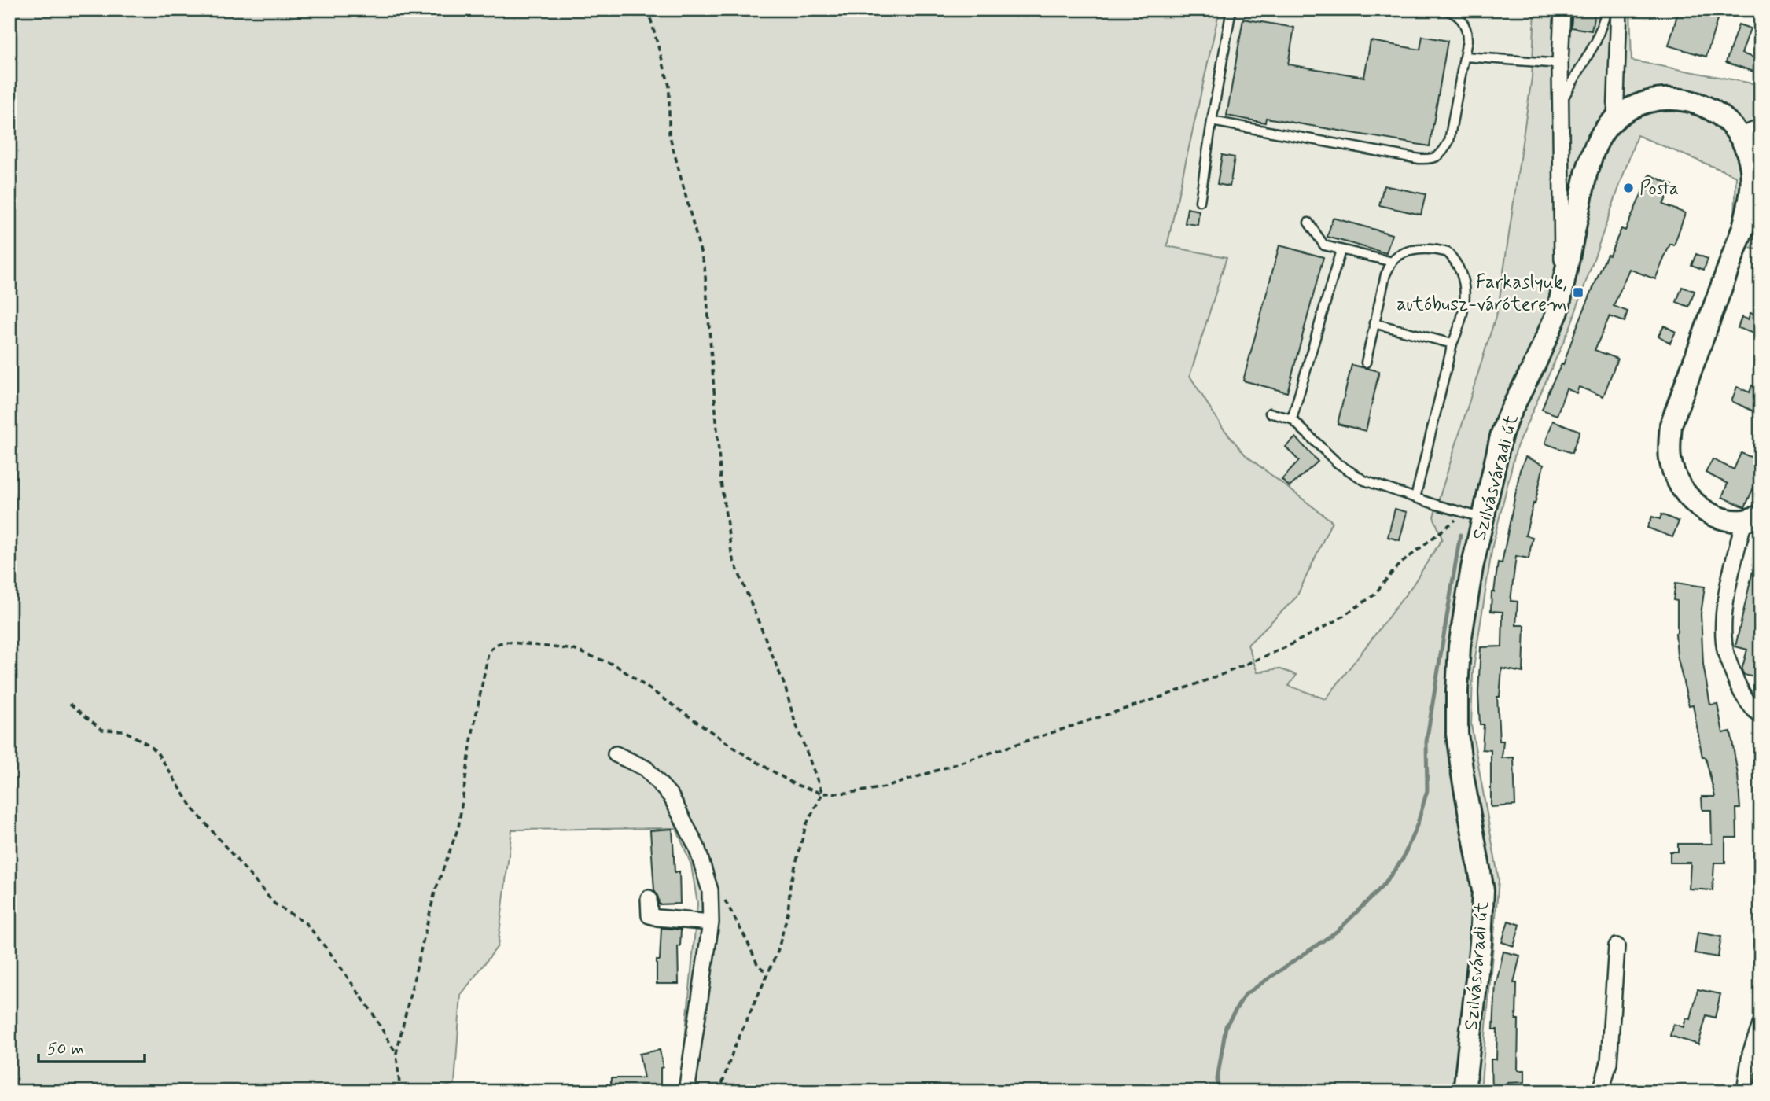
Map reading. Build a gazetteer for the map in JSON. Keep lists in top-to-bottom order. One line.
{"streets":{"main road":["Szilvásváradi út"]},"places":{"other":["Posta"],"transit":["Farkaslyuk, autóbusz-váróterem"]},"scale_bar":"50 m"}
